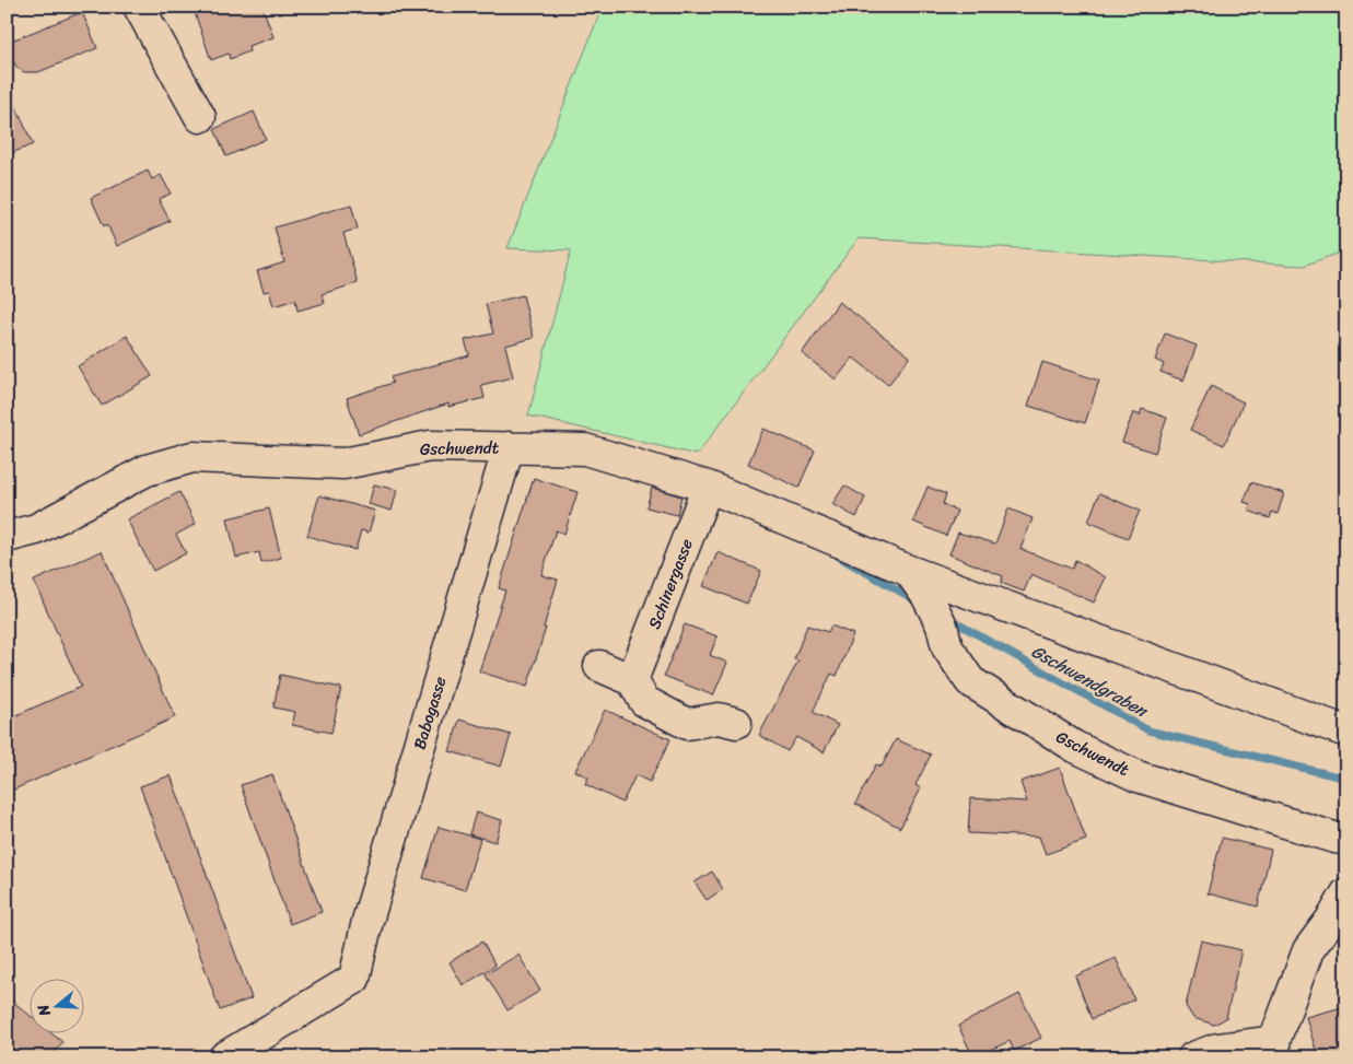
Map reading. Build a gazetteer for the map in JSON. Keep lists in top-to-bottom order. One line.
{"streets":{"street":["Gschwendt","Schinergasse","Babogasse"]},"crossings":[["Gschwendt","Schinergasse"],["Gschwendt","Babogasse"]],"water":["Gschwendgraben"],"north":"left"}
